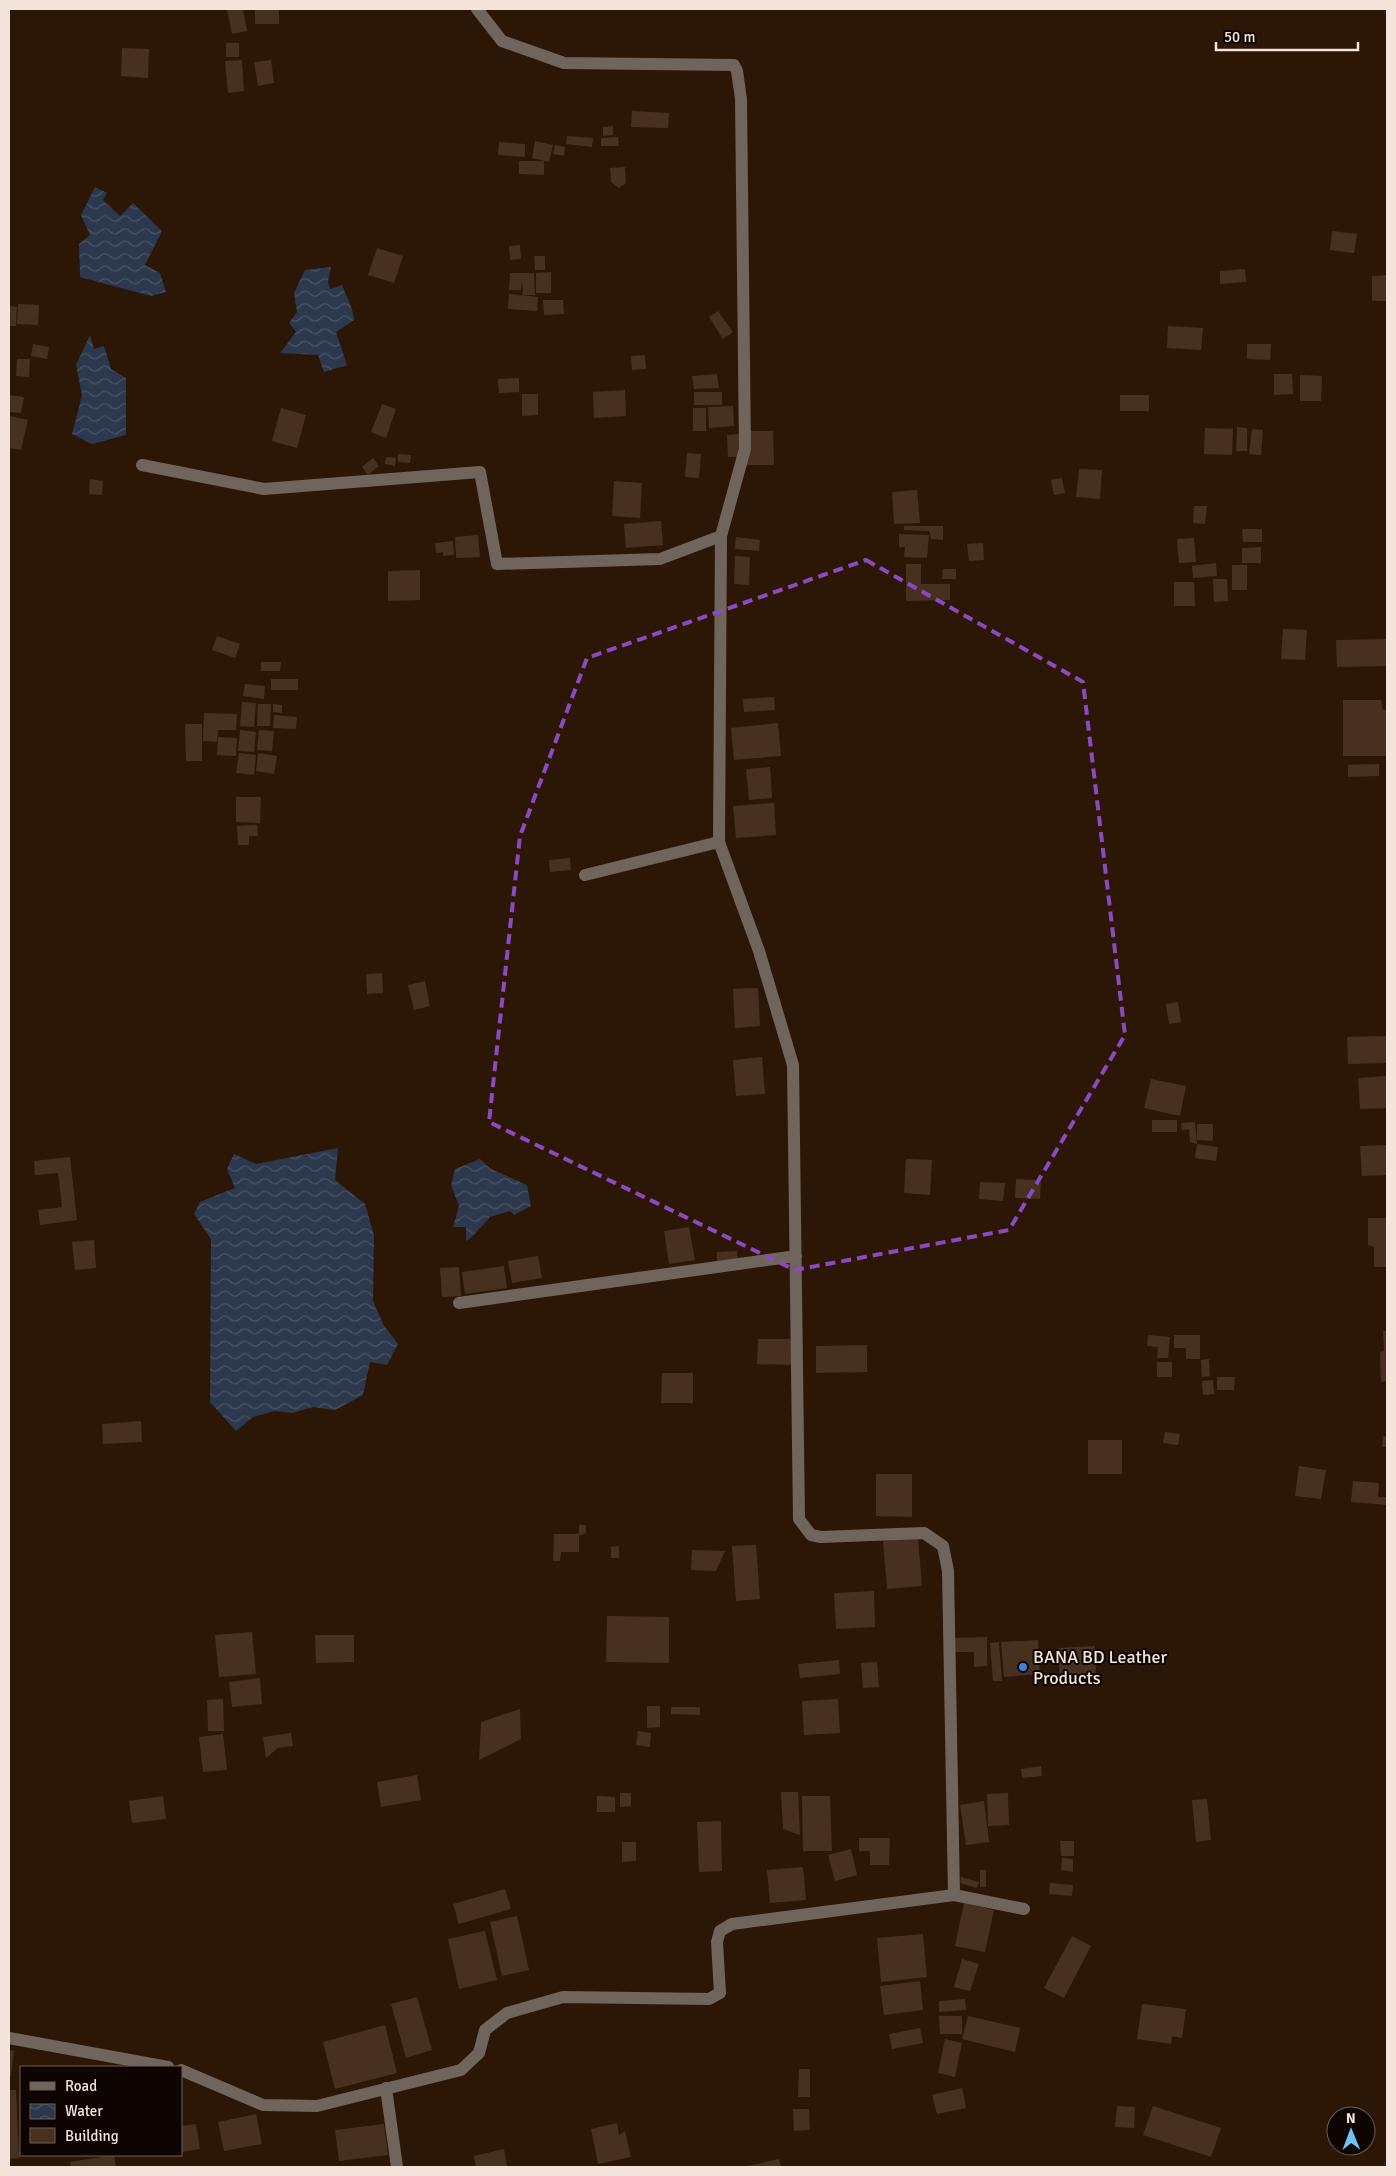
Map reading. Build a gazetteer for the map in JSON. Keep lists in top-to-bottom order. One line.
{"places":["BANA BD Leather Products"],"legend":["Road","Water","Building"],"scale_bar":"50 m","north":"top"}
